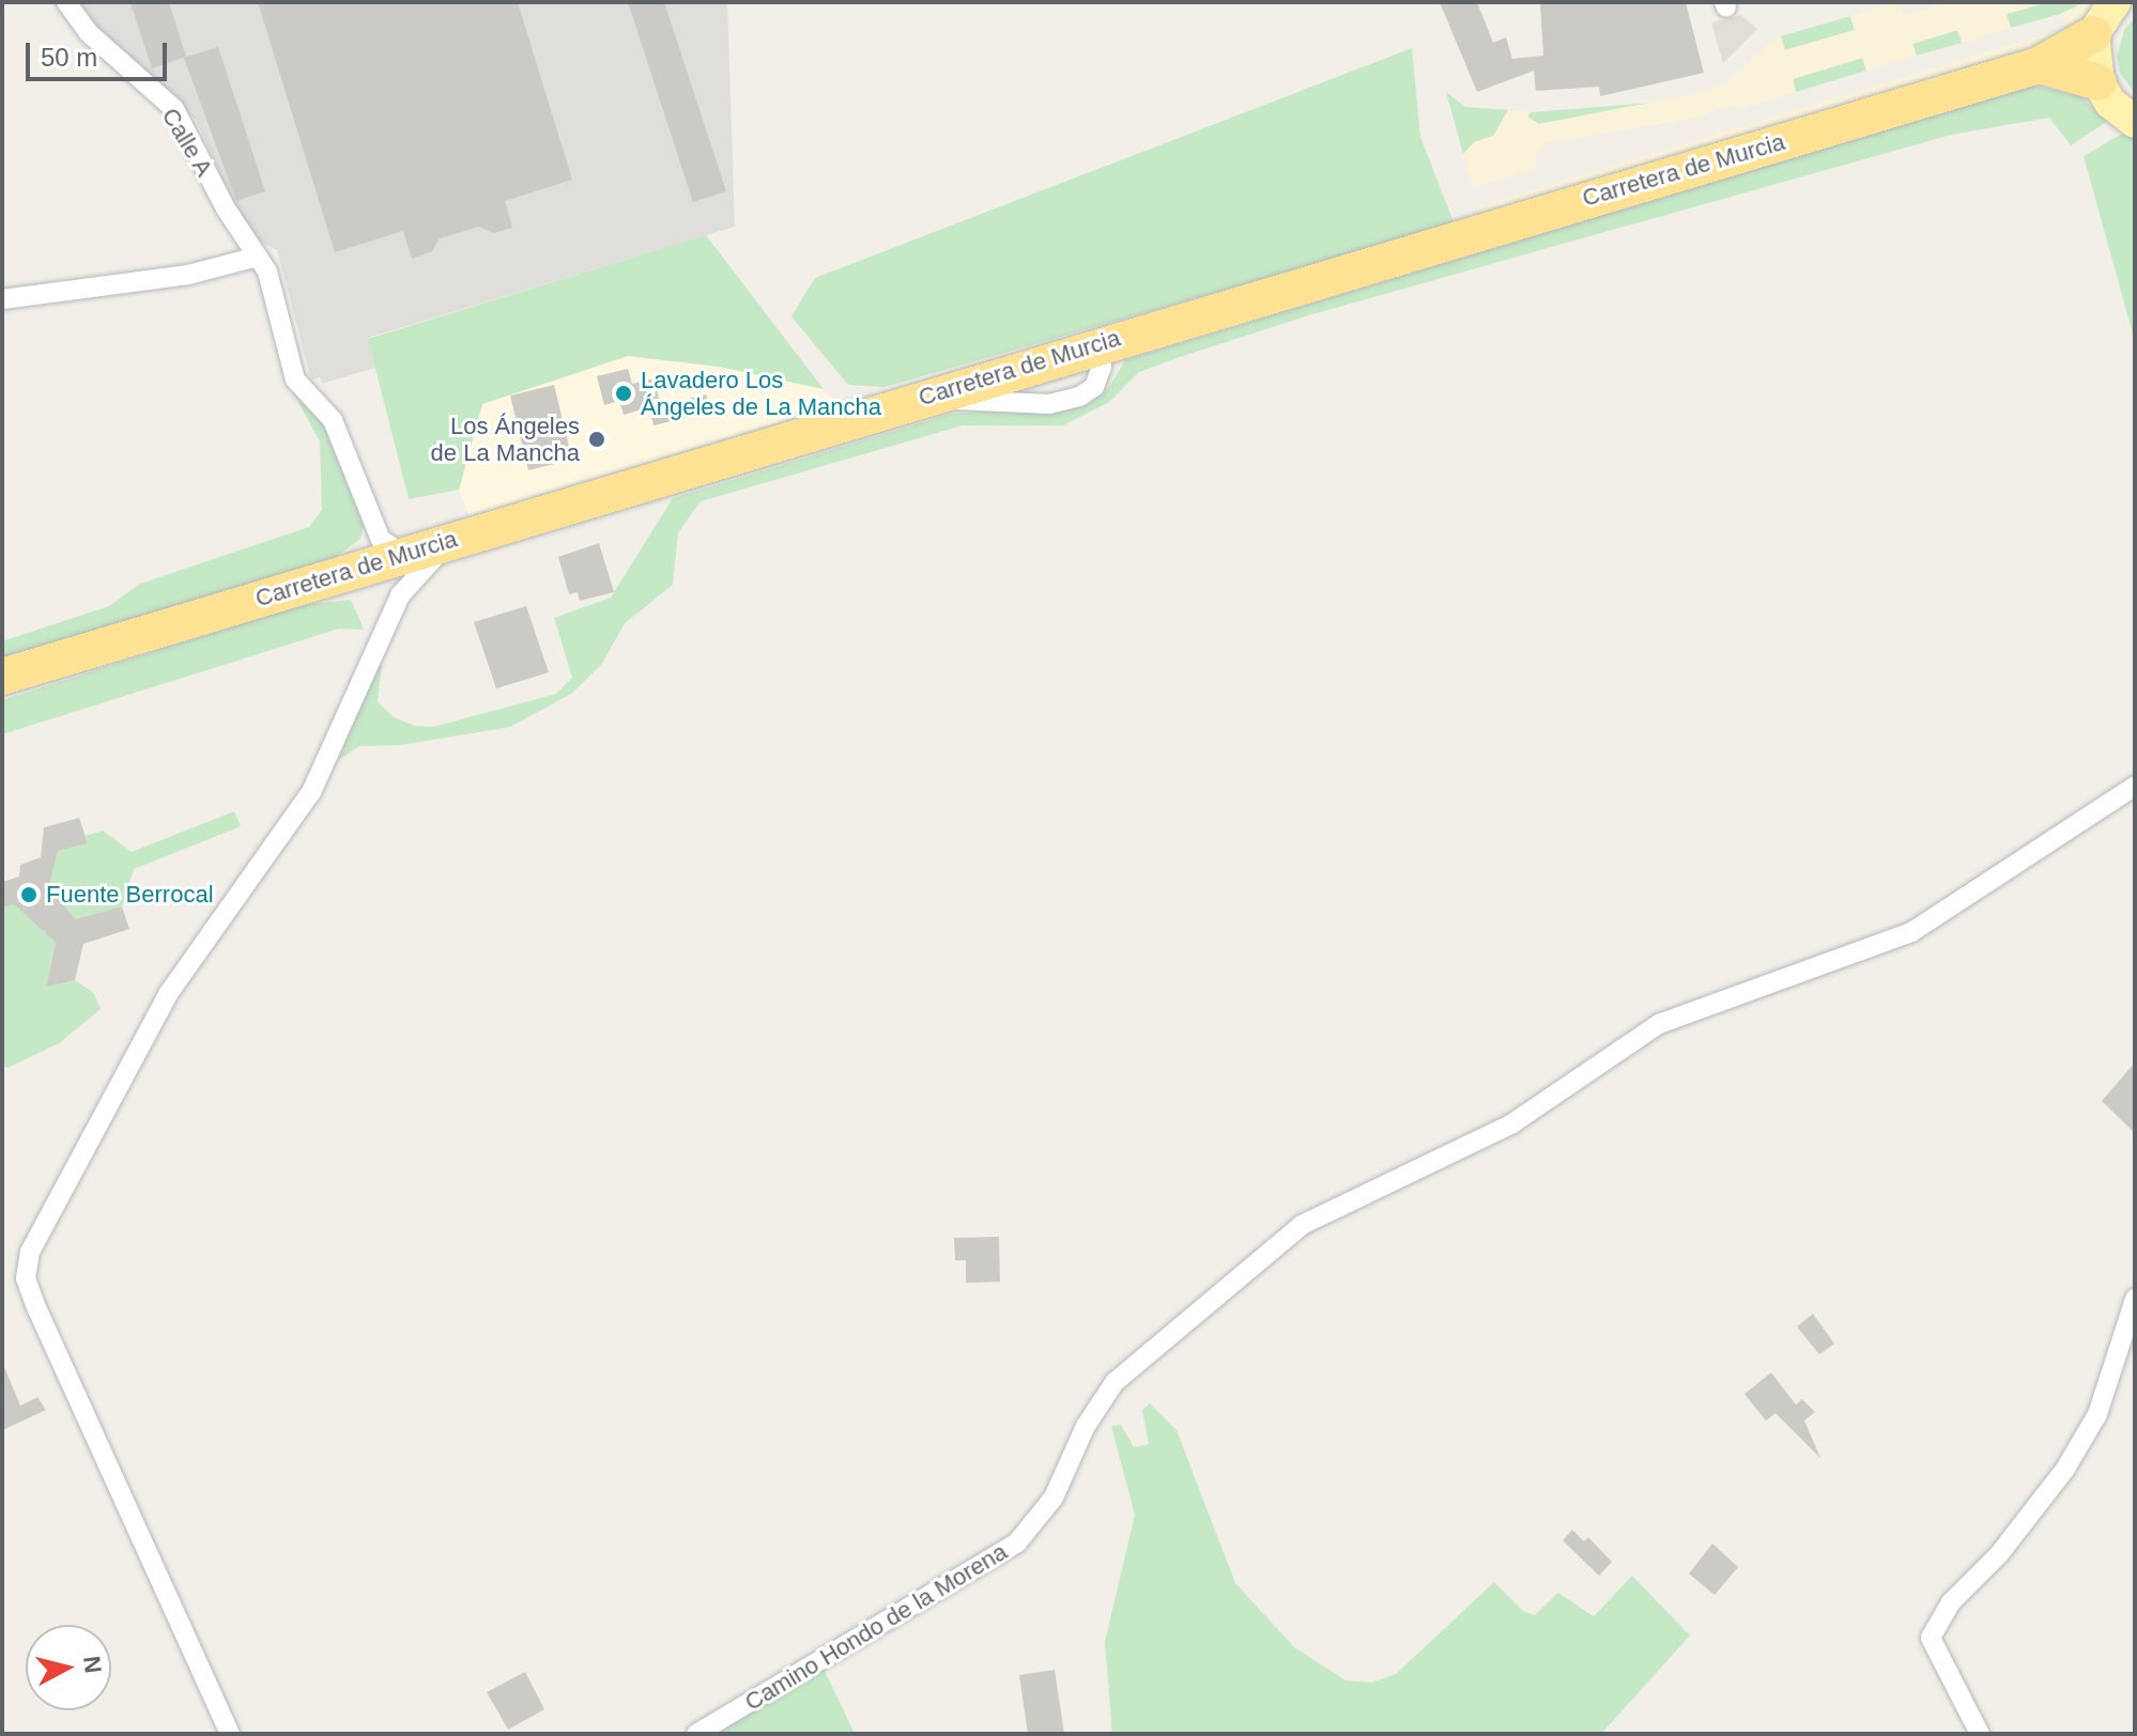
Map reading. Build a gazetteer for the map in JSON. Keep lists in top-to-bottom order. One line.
{"streets":{"highway":["Carretera de Murcia"],"street":["Calle A","Camino Hondo de la Morena"]},"crossings":[["Calle A","Carretera de Murcia"]],"places":["Lavadero Los Ángeles de La Mancha","Los Ángeles de La Mancha","Fuente Berrocal"],"scale_bar":"50 m","north":"right"}
